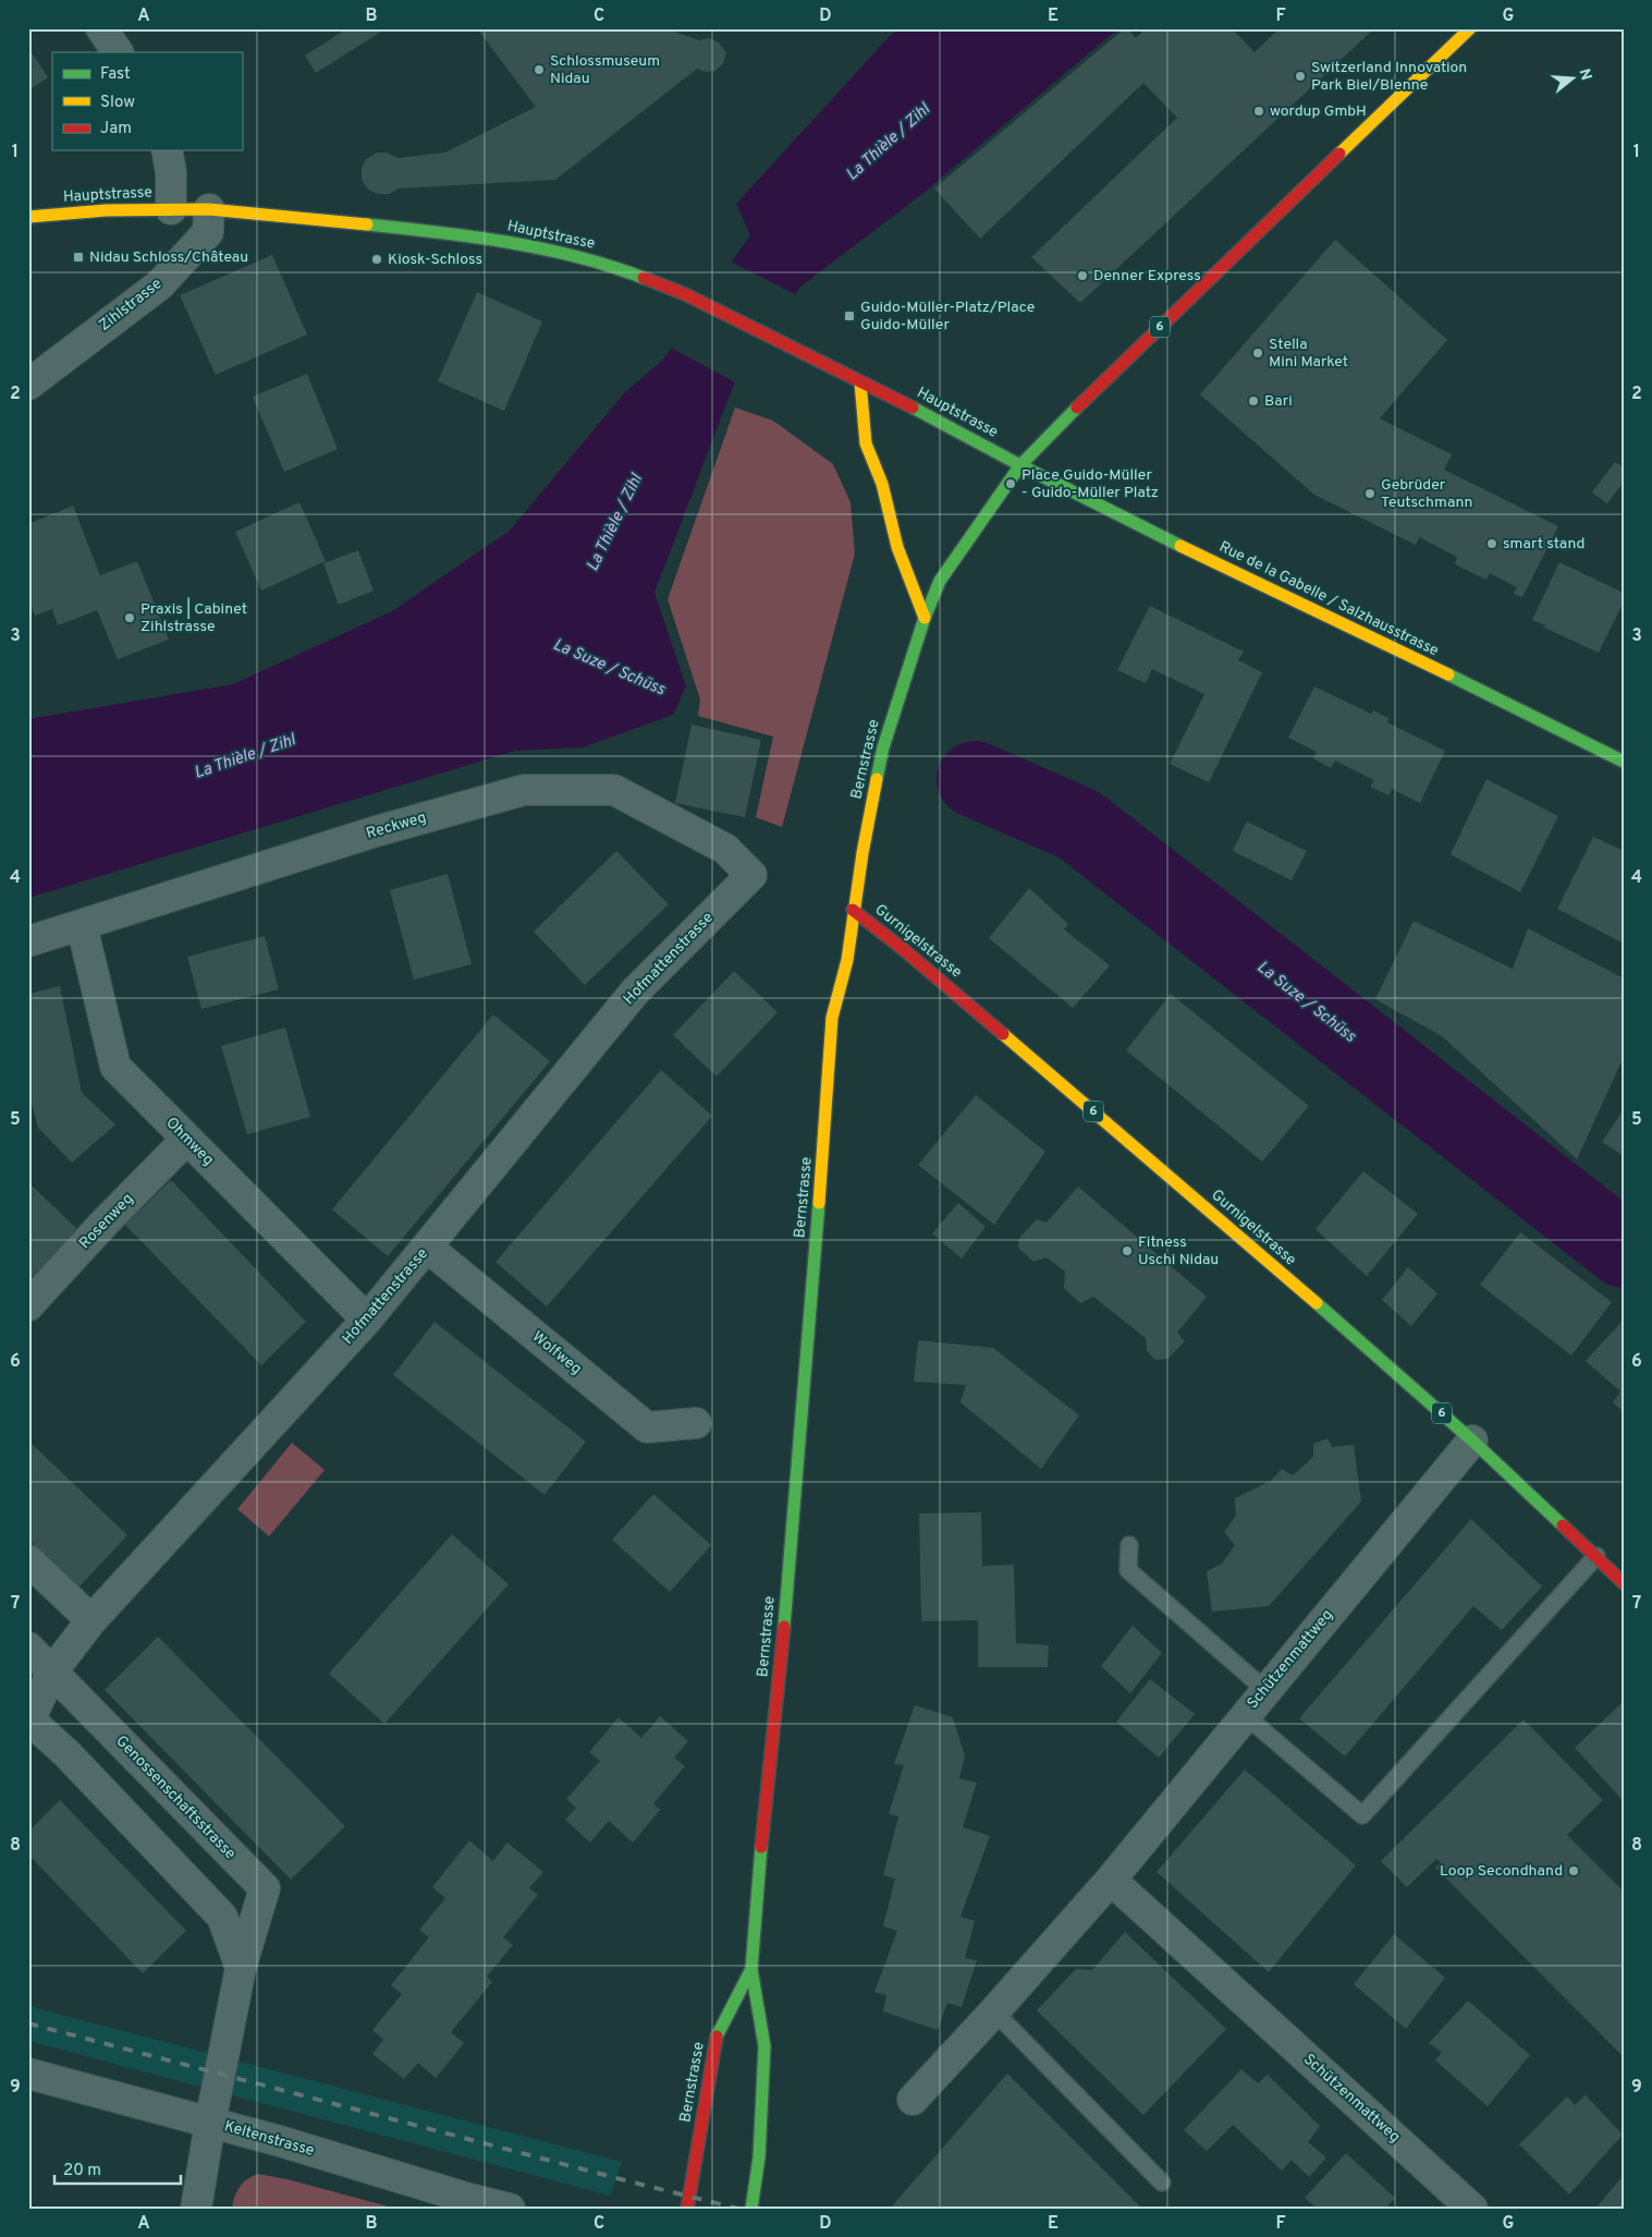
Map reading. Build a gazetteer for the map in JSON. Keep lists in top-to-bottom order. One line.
{"streets":{"main road":["Hauptstrasse","6","Rue de la Gabelle / Salzhausstrasse","Bernstrasse","Gurnigelstrasse"],"street":["Zihlstrasse","Reckweg","Hofmattenstrasse","Ohmweg","Rosenweg","Wolfweg","Schützenmattweg","Genossenschaftsstrasse","Keltenstrasse"]},"crossings":[["Hauptstrasse","Zihlstrasse"],["Hauptstrasse","6"],["Hauptstrasse","Rue de la Gabelle / Salzhausstrasse"],["Hauptstrasse","Bernstrasse"],["6","Rue de la Gabelle / Salzhausstrasse"],["6","Bernstrasse"],["Rue de la Gabelle / Salzhausstrasse","Bernstrasse"],["Bernstrasse","Gurnigelstrasse"],["Reckweg","Hofmattenstrasse"],["Reckweg","Ohmweg"],["Gurnigelstrasse","Schützenmattweg"],["Hofmattenstrasse","Ohmweg"],["Hofmattenstrasse","Wolfweg"],["Hofmattenstrasse","Genossenschaftsstrasse"],["Ohmweg","Rosenweg"],["Genossenschaftsstrasse","Keltenstrasse"]],"water":["La Thièle / Zihl","La Suze / Schüss"],"places":{"other":["Schlossmuseum Nidau","Switzerland Innovation Park Biel/BIenne","wordup GmbH","Kiosk-Schloss","Denner Express","Stella Mini Market","Bari","Place Guido-Müller - Guido-Müller Platz","Gebrüder Teutschmann","smart stand","Praxis | Cabinet Zihlstrasse","Fitness Uschi Nidau","Loop Secondhand"],"transit":["Nidau Schloss/Château","Guido-Müller-Platz/Place Guido-Müller"]},"legend":["Fast","Slow","Jam"],"scale_bar":"20 m","north":"right","grid":{"columns":["A","B","C","D","E","F","G"],"rows":["1","2","3","4","5","6","7","8","9"]}}
